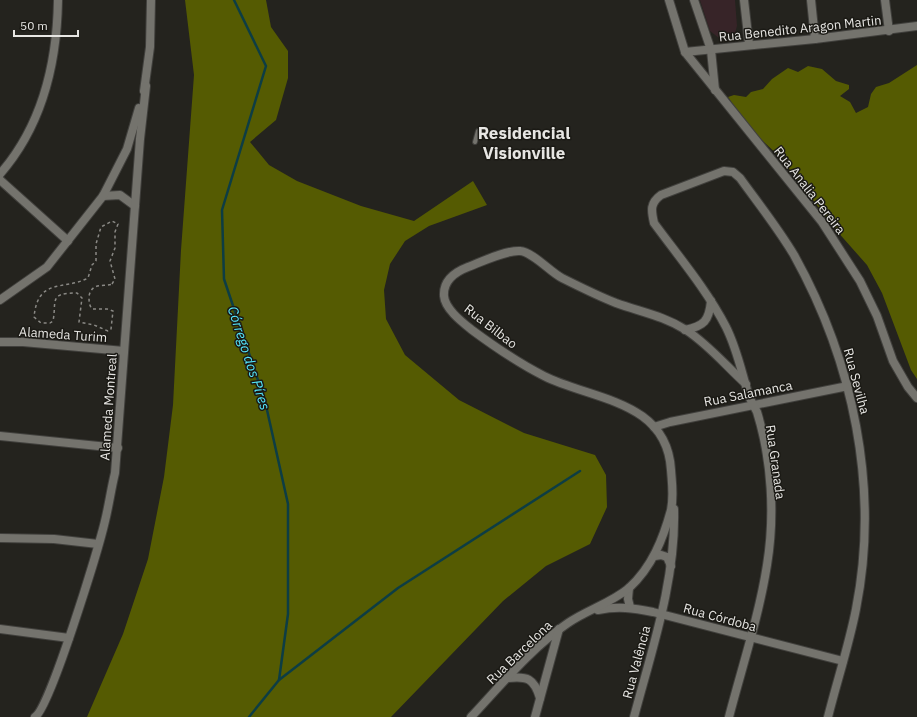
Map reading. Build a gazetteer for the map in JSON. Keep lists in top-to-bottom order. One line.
{"streets":{"street":["Rua Benedito Aragon Martin","Rua Analia Pereira","Rua Bilbao","Alameda Turim","Rua Sevilha","Rua Salamanca","Alameda Montreal","Rua Granada","Rua Córdoba","Rua Barcelona","Rua Valência"]},"crossings":[["Rua Benedito Aragon Martin","Rua Analia Pereira"],["Rua Bilbao","Rua Salamanca"],["Rua Bilbao","Rua Granada"],["Rua Bilbao","Rua Córdoba"],["Rua Bilbao","Rua Barcelona"],["Rua Bilbao","Rua Valência"],["Alameda Turim","Alameda Montreal"],["Rua Sevilha","Rua Salamanca"],["Rua Sevilha","Rua Granada"],["Rua Sevilha","Rua Córdoba"],["Rua Salamanca","Rua Granada"],["Rua Granada","Rua Córdoba"],["Rua Córdoba","Rua Barcelona"],["Rua Córdoba","Rua Valência"]],"districts":["Residencial Visionville"],"water":["Córrego dos Píres"],"scale_bar":"50 m"}
